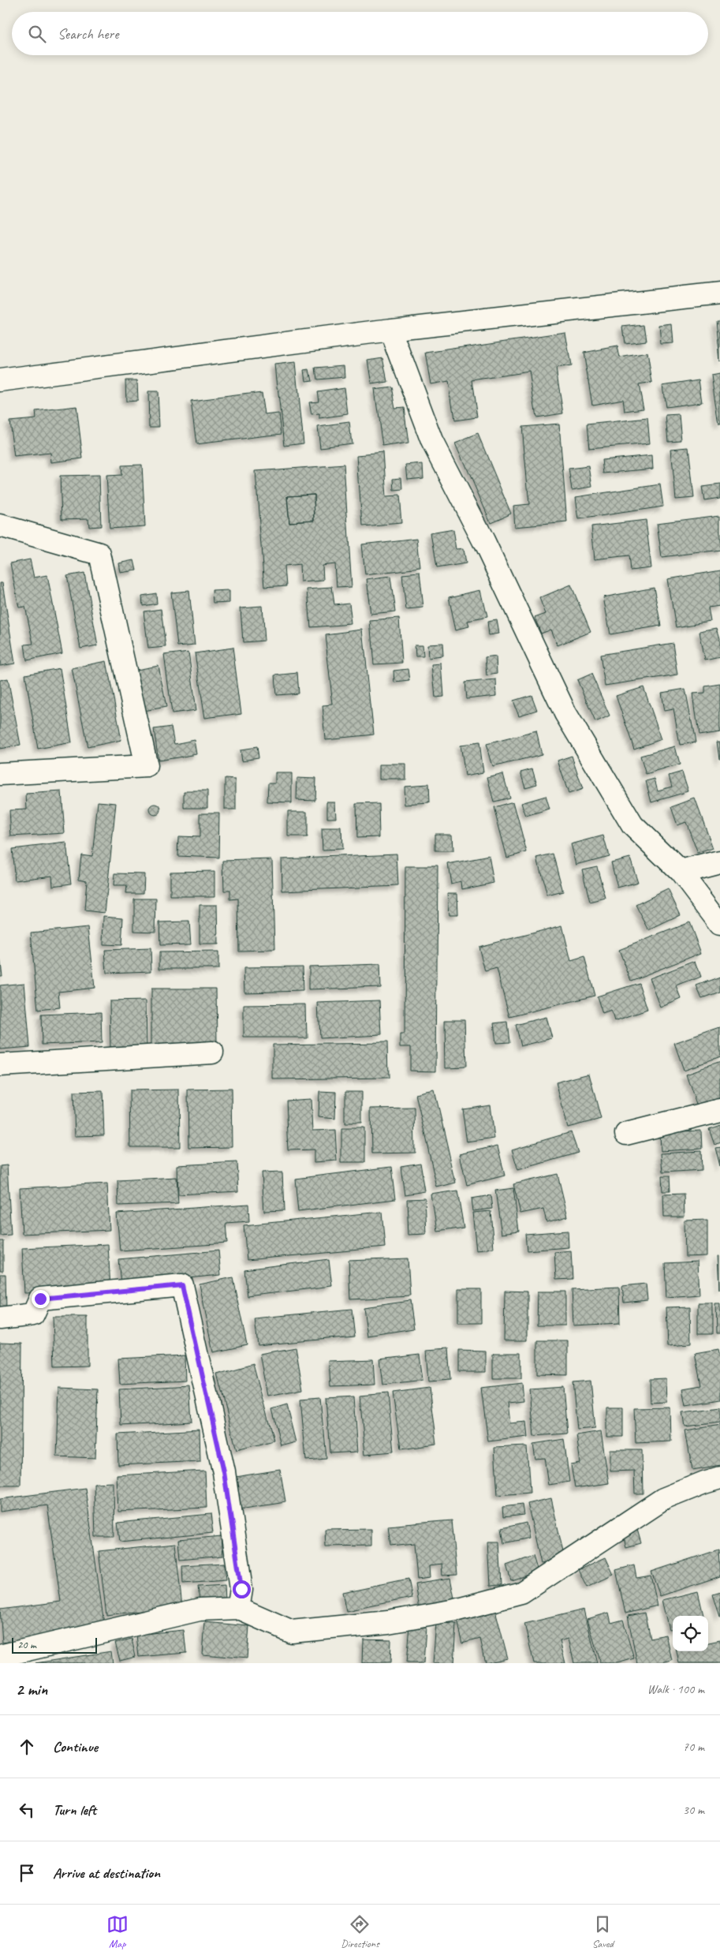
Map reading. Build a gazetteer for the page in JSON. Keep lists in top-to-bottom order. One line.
{"scale_bar":"20 m","page":{"search":"Search here","scale":"20 m","heading":["2 min","Walk · 100 m"],"list":[["Continue","70 m"],["Turn left","30 m"],"Arrive at destination"],"nav":["Map","Directions","Saved"]}}
